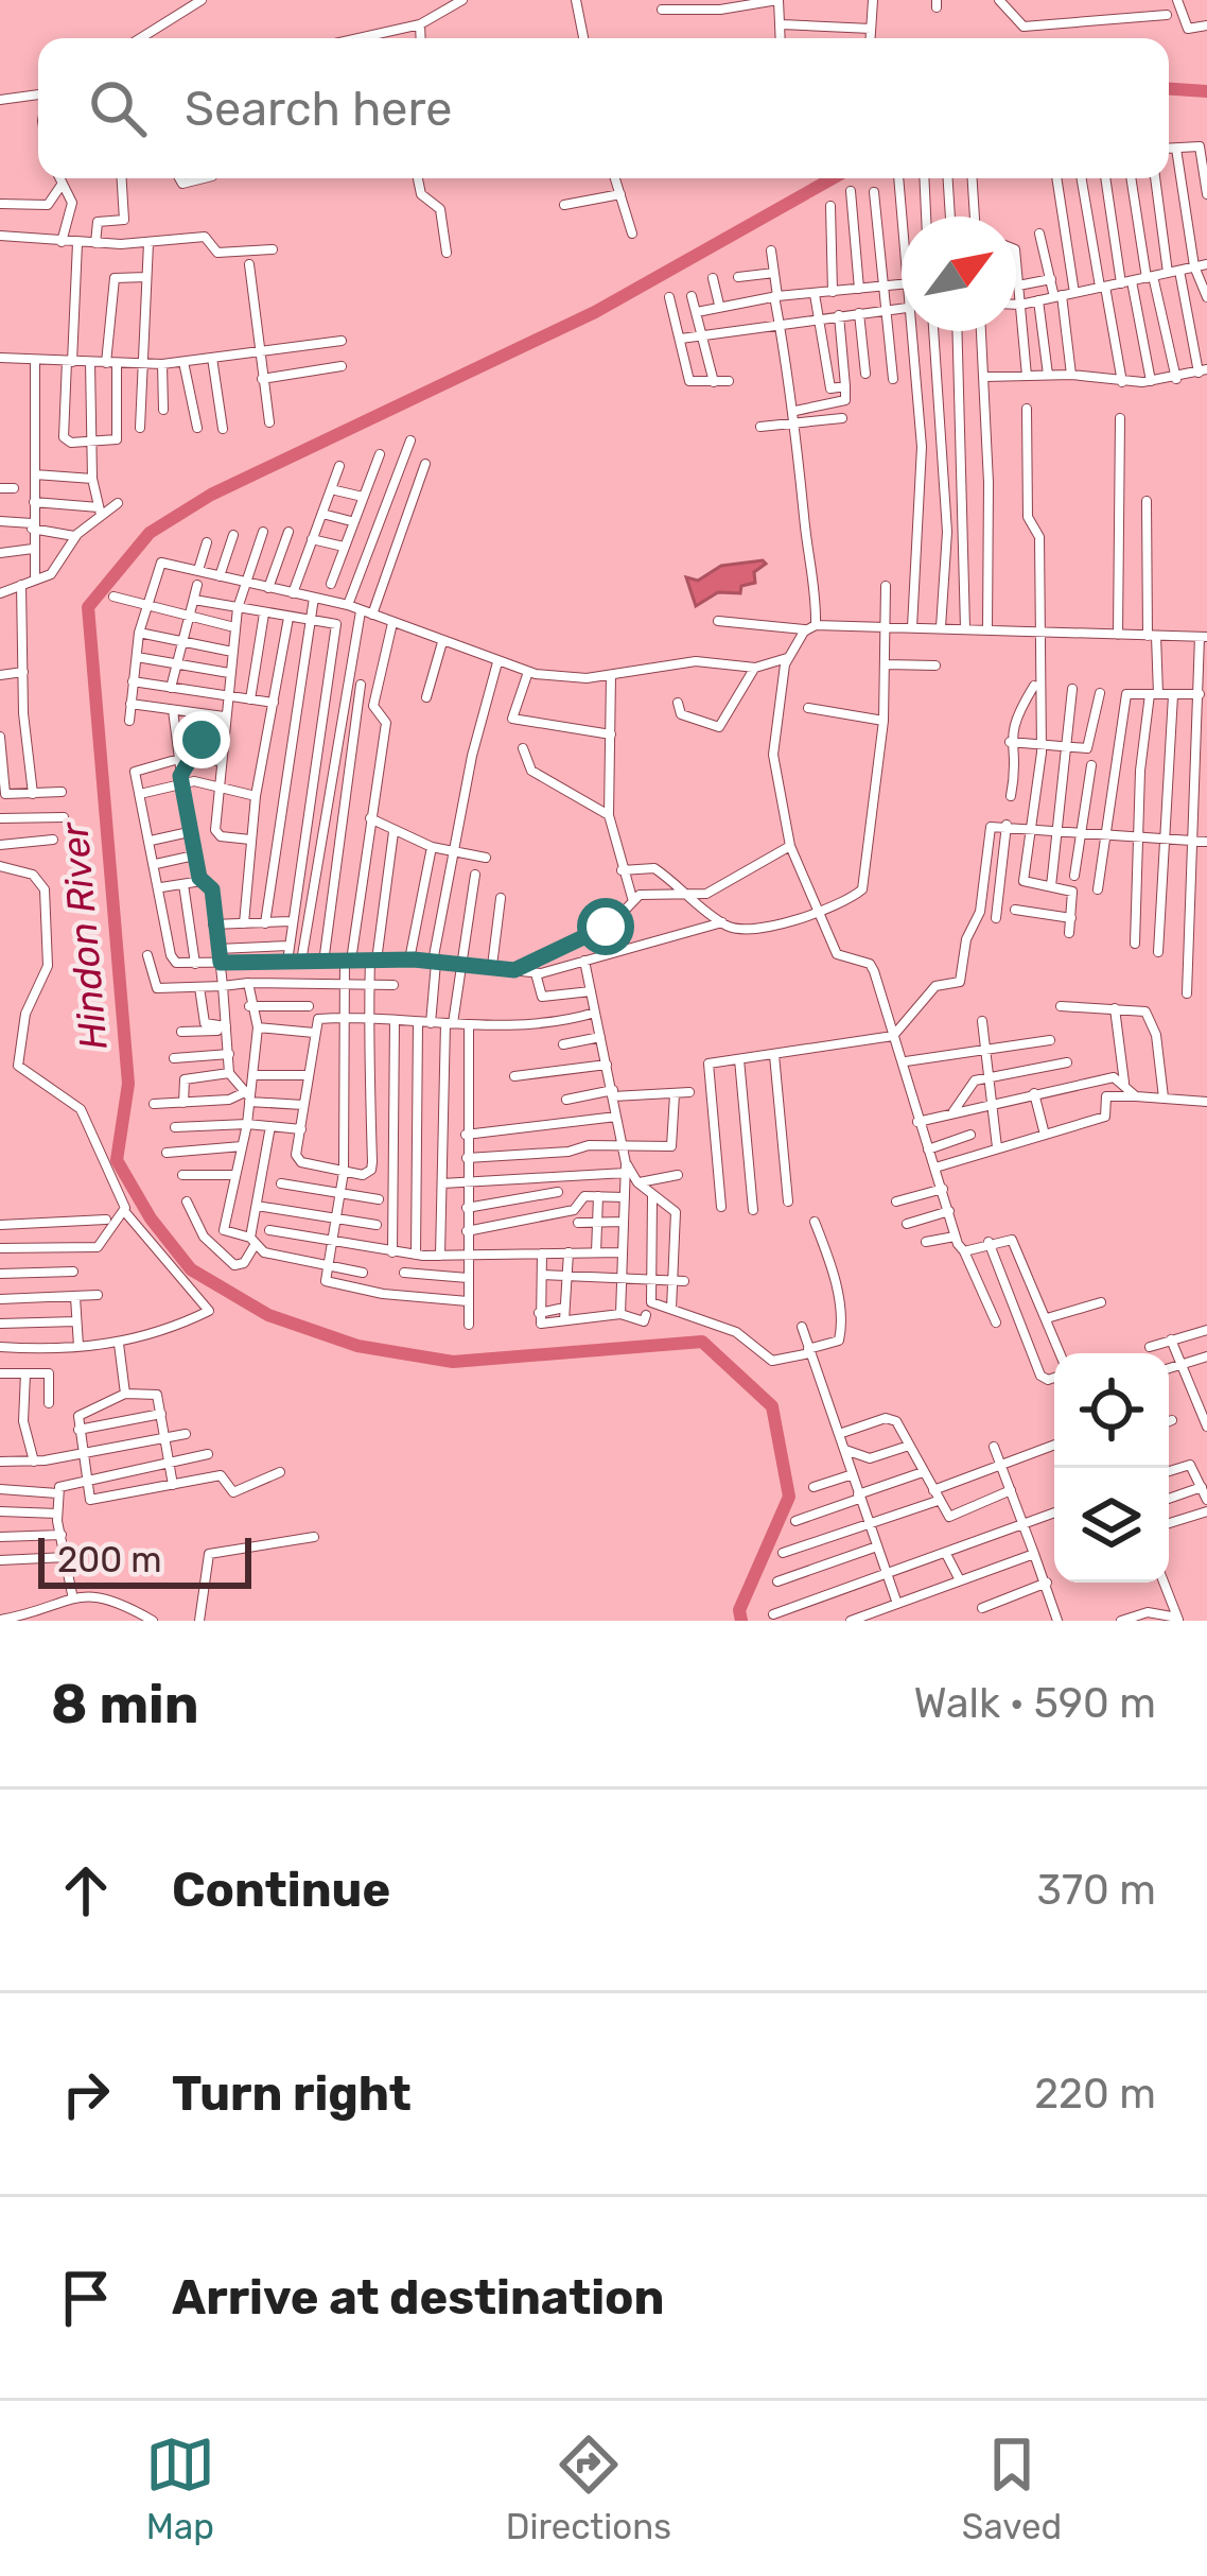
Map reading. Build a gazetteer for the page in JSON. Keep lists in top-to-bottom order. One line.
{"water":["Hindon River"],"scale_bar":"200 m","north":"top right","page":{"search":"Search here","scale":"200 m","heading":["8 min","Walk · 590 m"],"list":[["Continue","370 m"],["Turn right","220 m"],"Arrive at destination"],"nav":["Map","Directions","Saved"]}}
